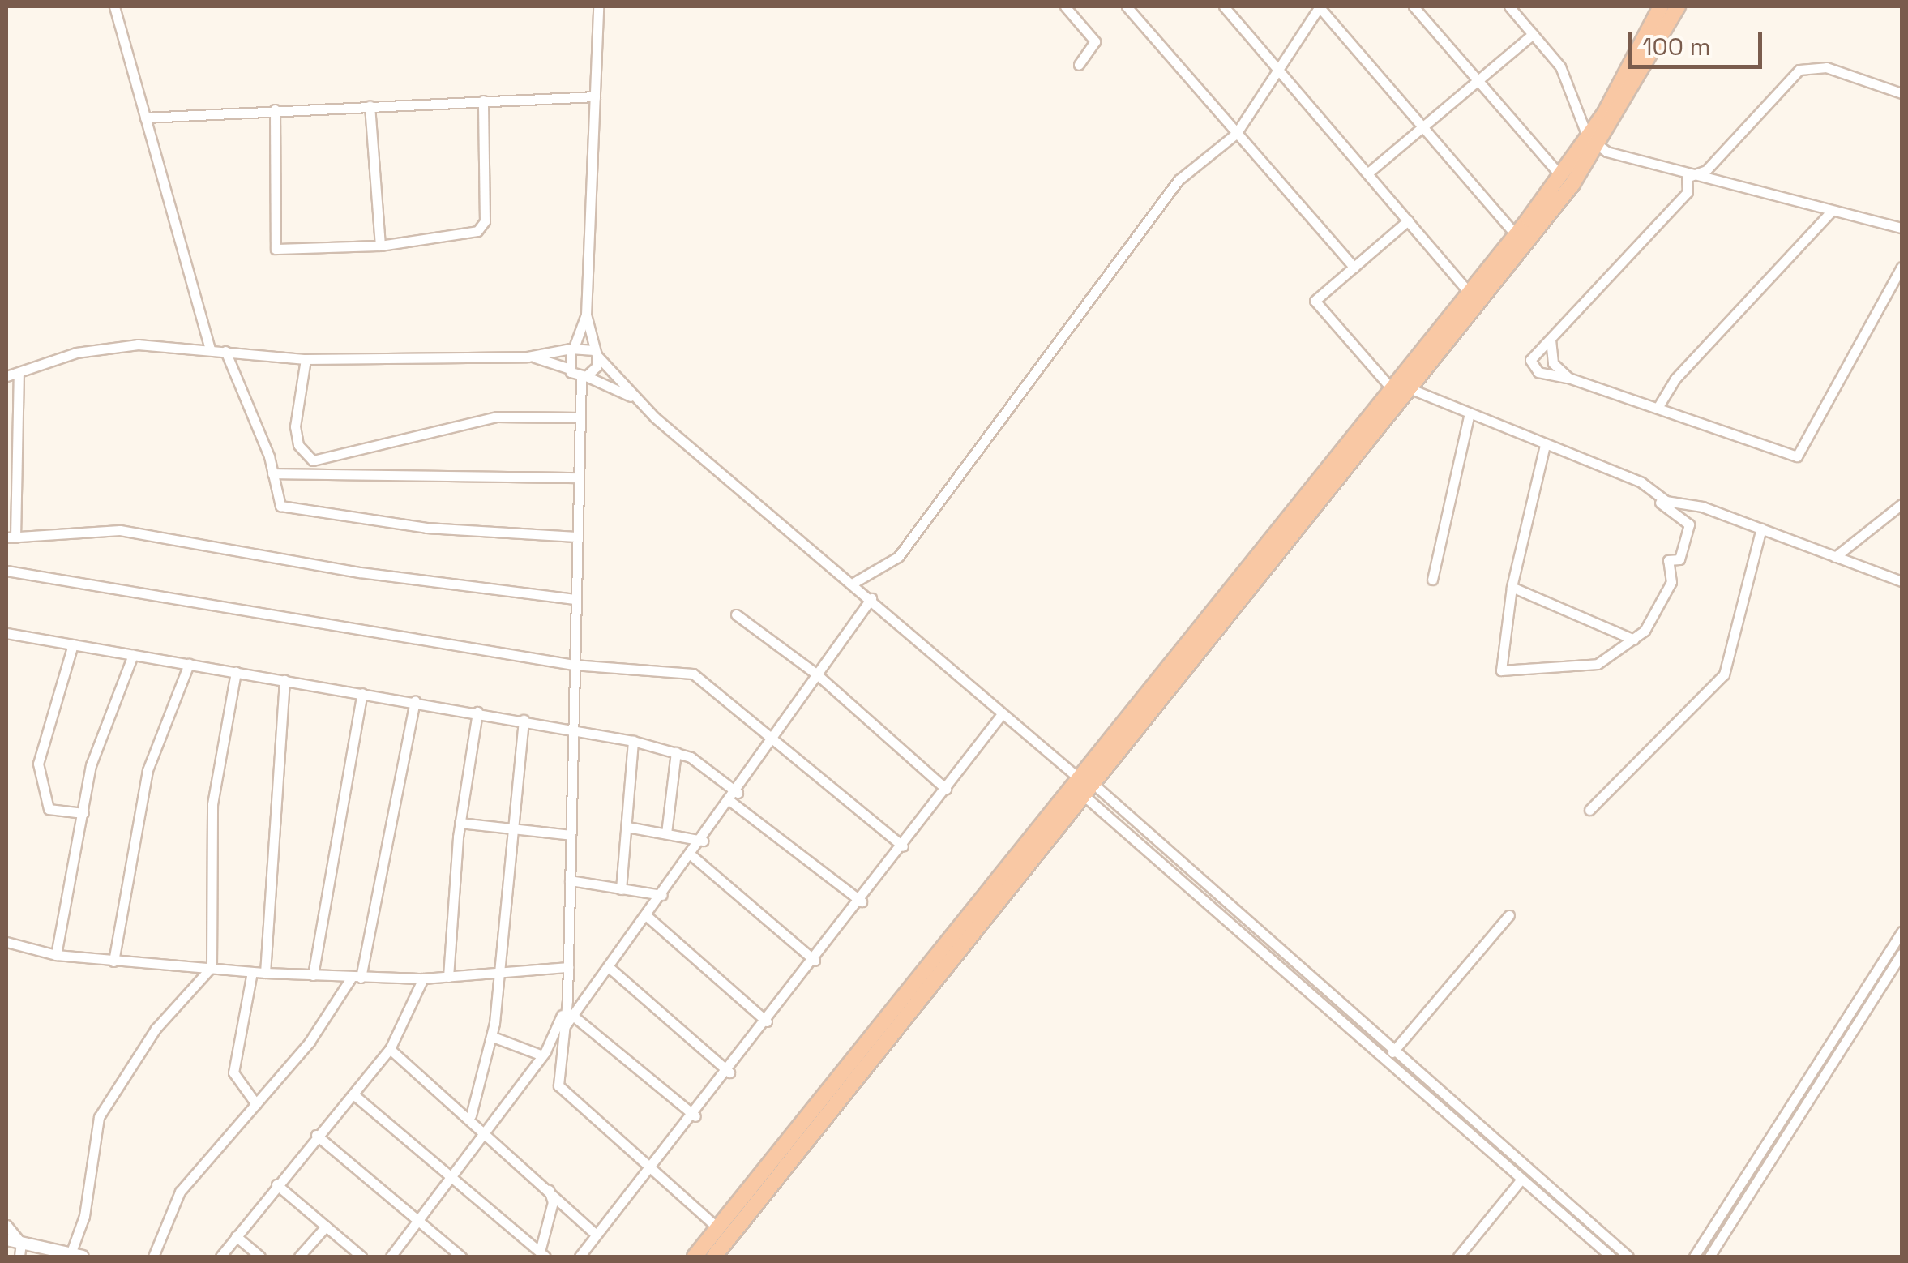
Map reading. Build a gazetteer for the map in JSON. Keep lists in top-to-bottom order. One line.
{"scale_bar":"100 m"}
